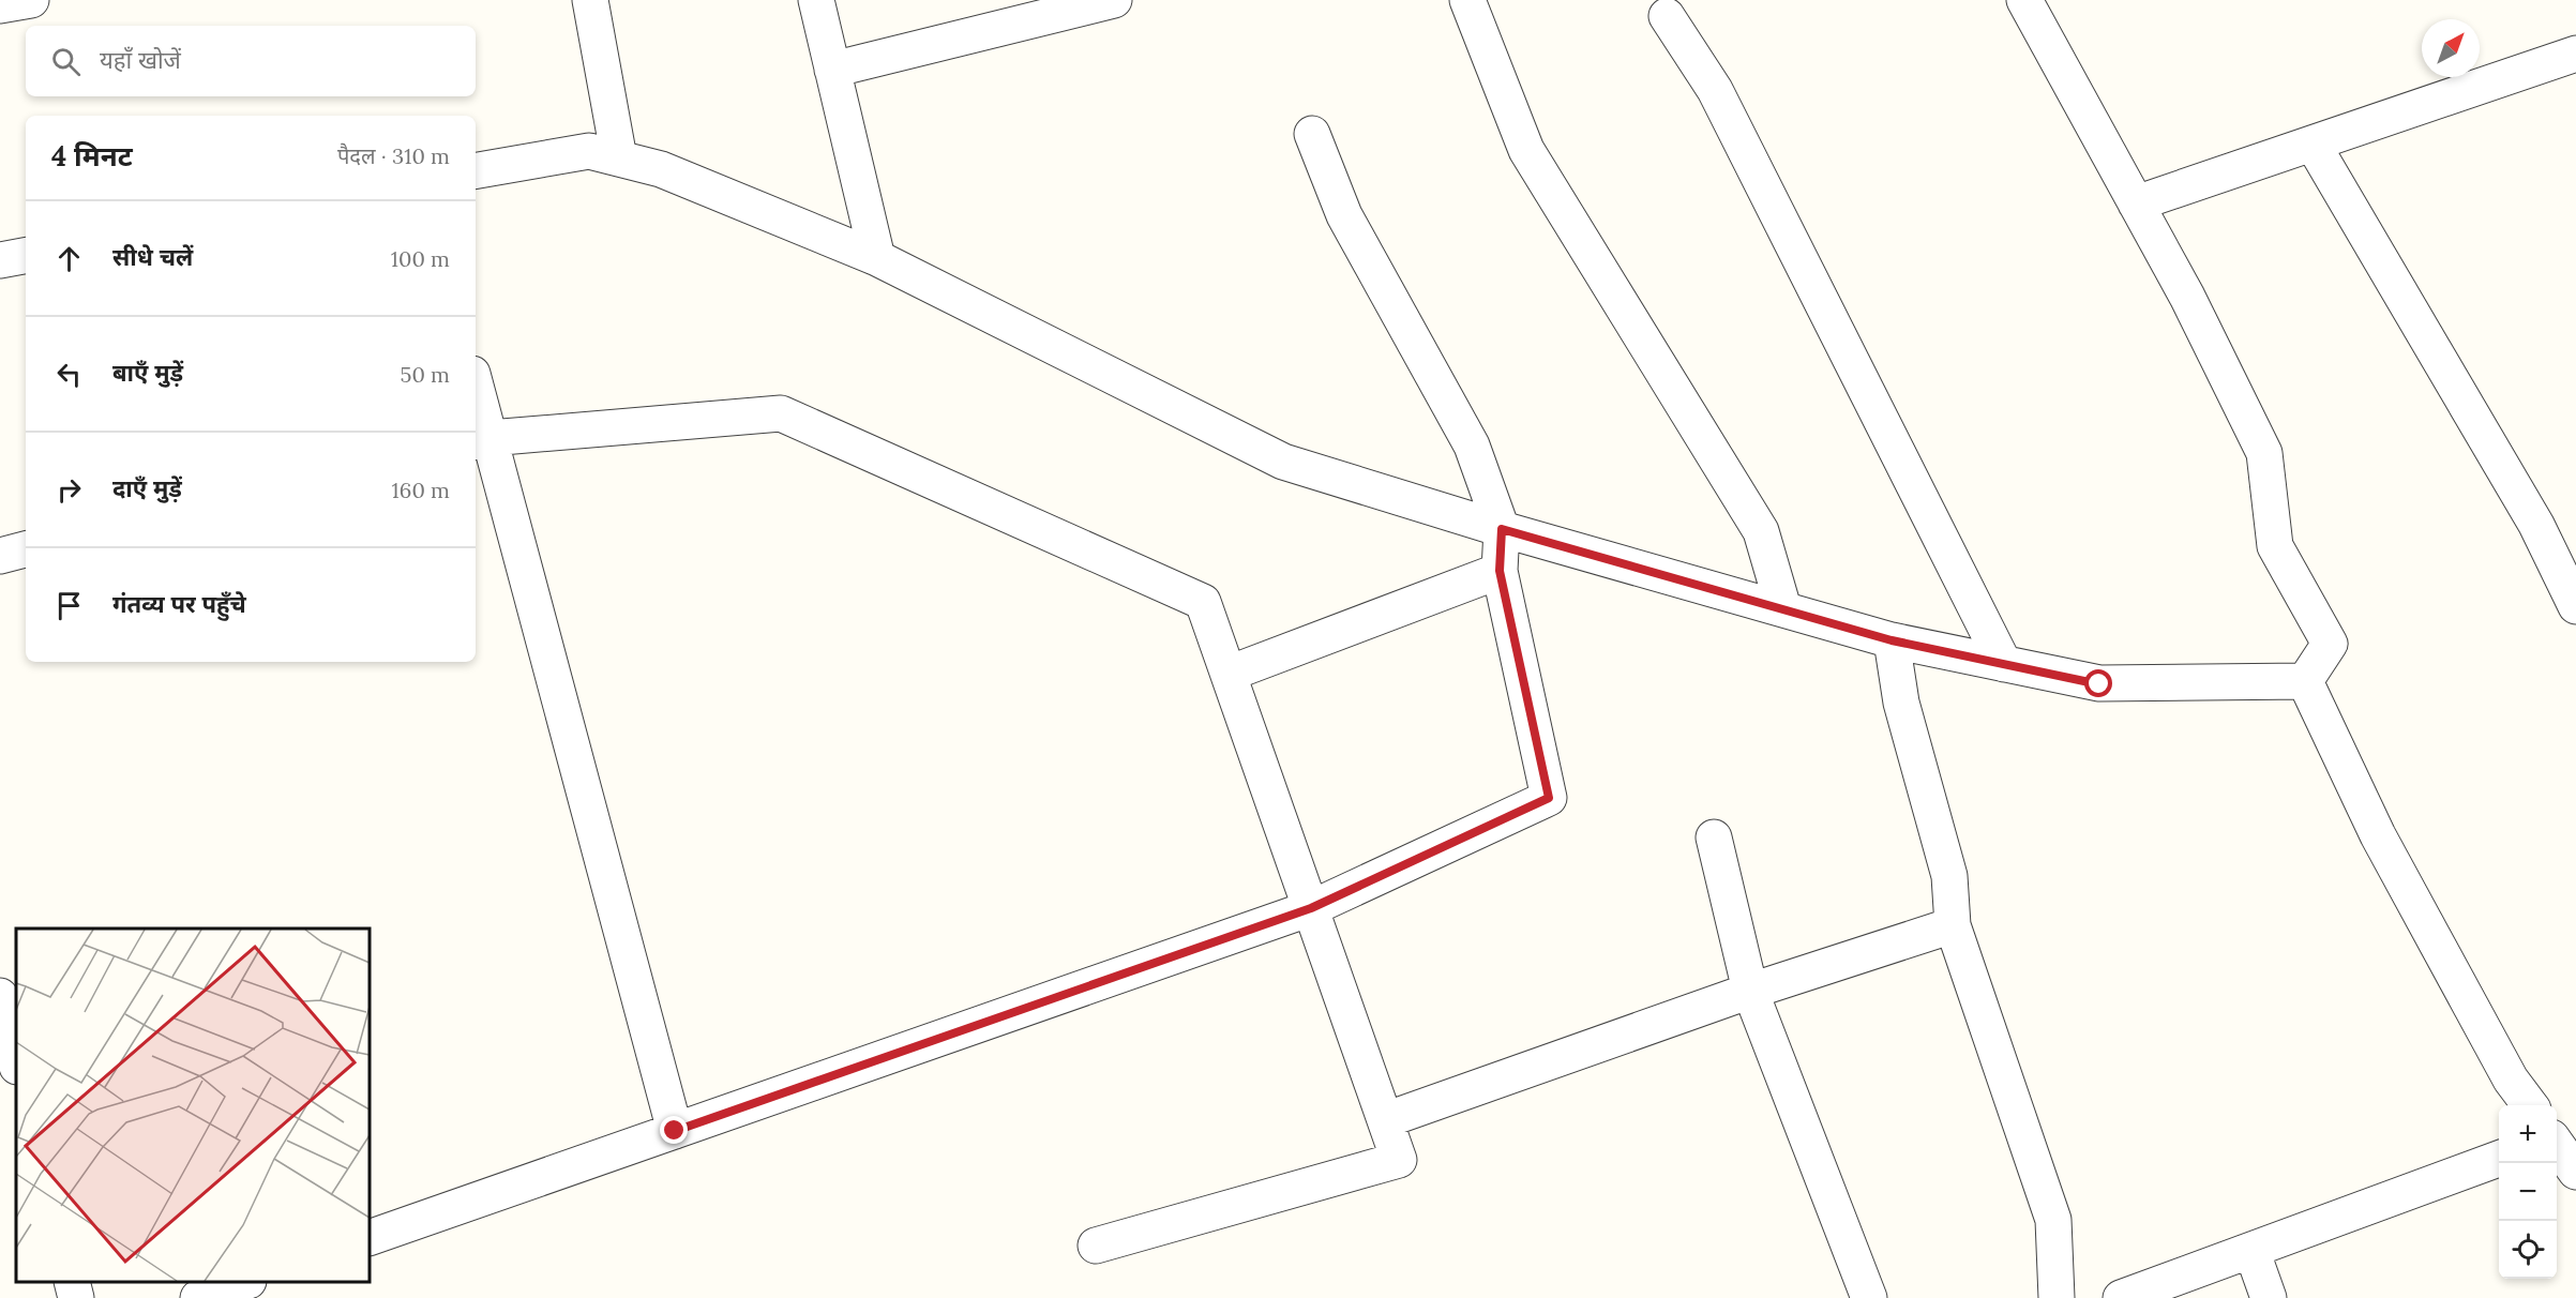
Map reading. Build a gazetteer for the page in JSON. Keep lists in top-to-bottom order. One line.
{"north":"top right","page":{"search":"यहाँ खोजें","heading":["4 मिनट","पैदल · 310 m"],"list":[["सीधे चलें","100 m"],["बाएँ मुड़ें","50 m"],["दाएँ मुड़ें","160 m"],"गंतव्य पर पहुँचे"],"map_buttons":["+","−"]}}
